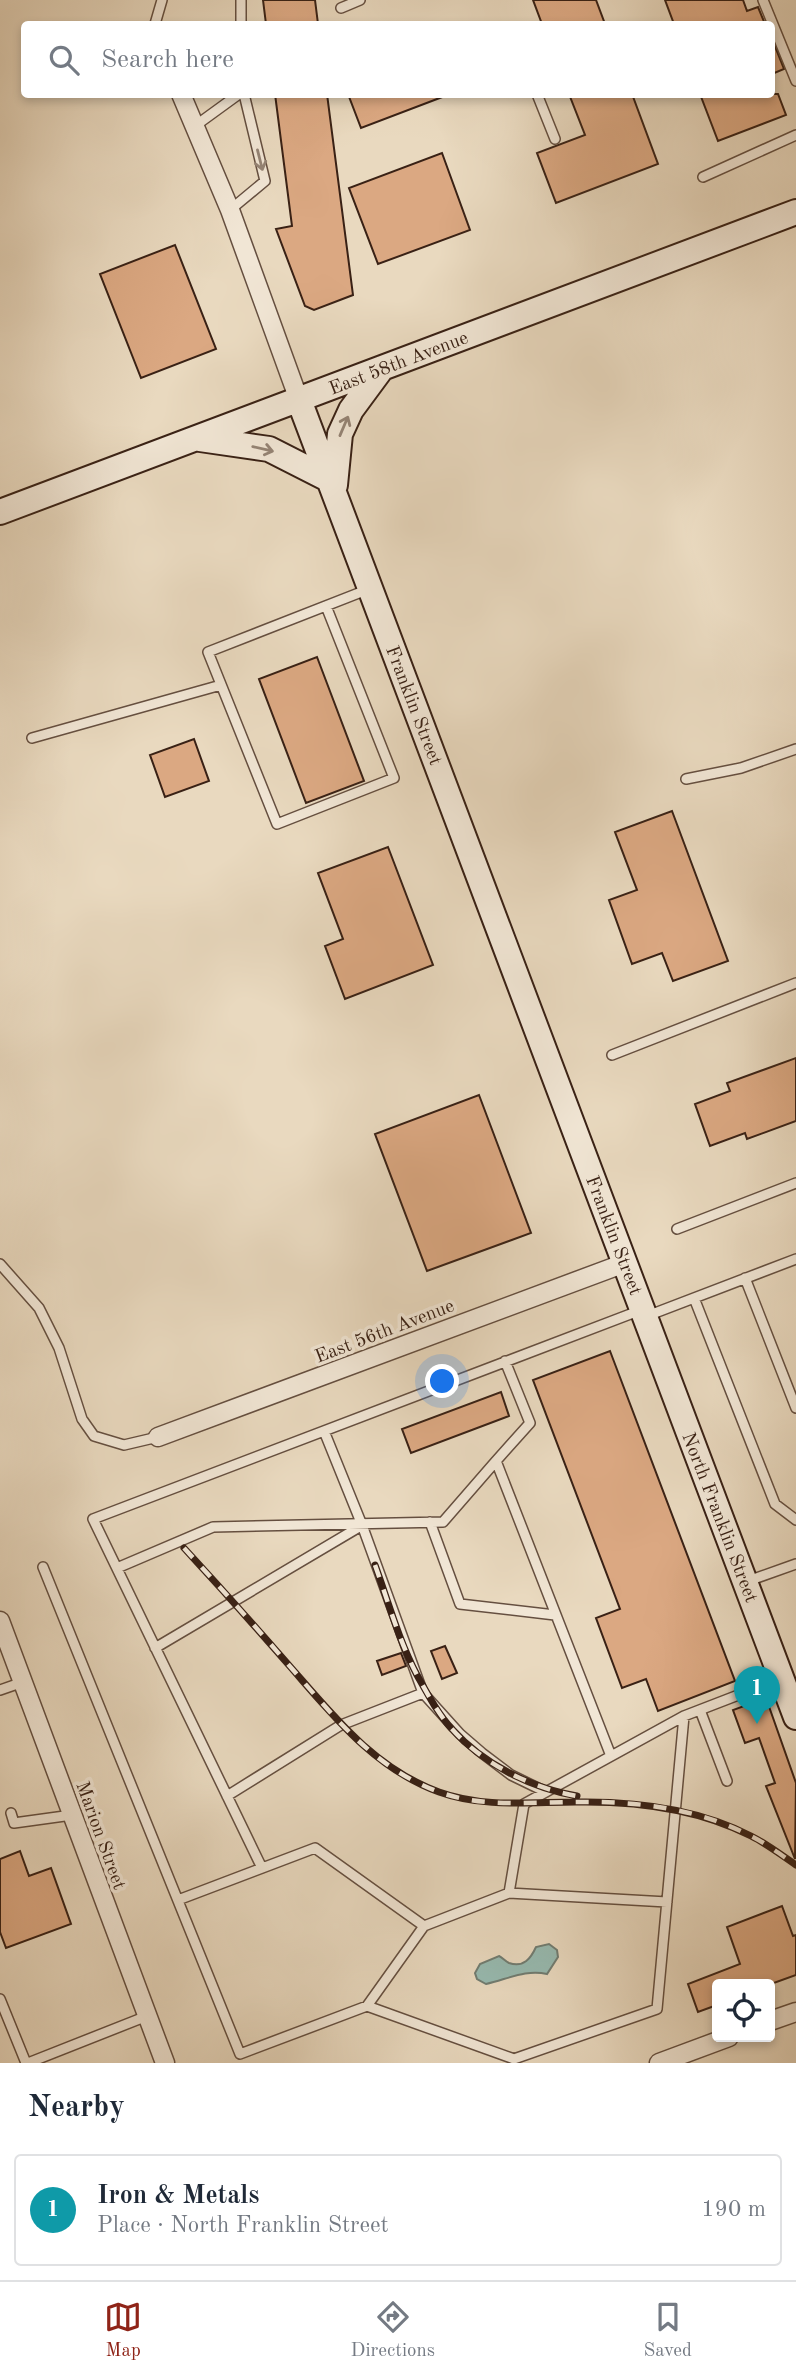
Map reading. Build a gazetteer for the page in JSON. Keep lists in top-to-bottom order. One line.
{"streets":{"street":["East 58th Avenue","Franklin Street","East 56th Avenue","North Franklin Street","Marion Street"]},"crossings":[["East 58th Avenue","Franklin Street"],["Franklin Street","East 56th Avenue"],["Franklin Street","North Franklin Street"]],"page":{"search":"Search here","pins":"1","heading":"Nearby","list":[{"mark":"1","name":"Iron & Metals","note":"Place · North Franklin Street","value":"190 m"}],"nav":["Map","Directions","Saved"]}}
